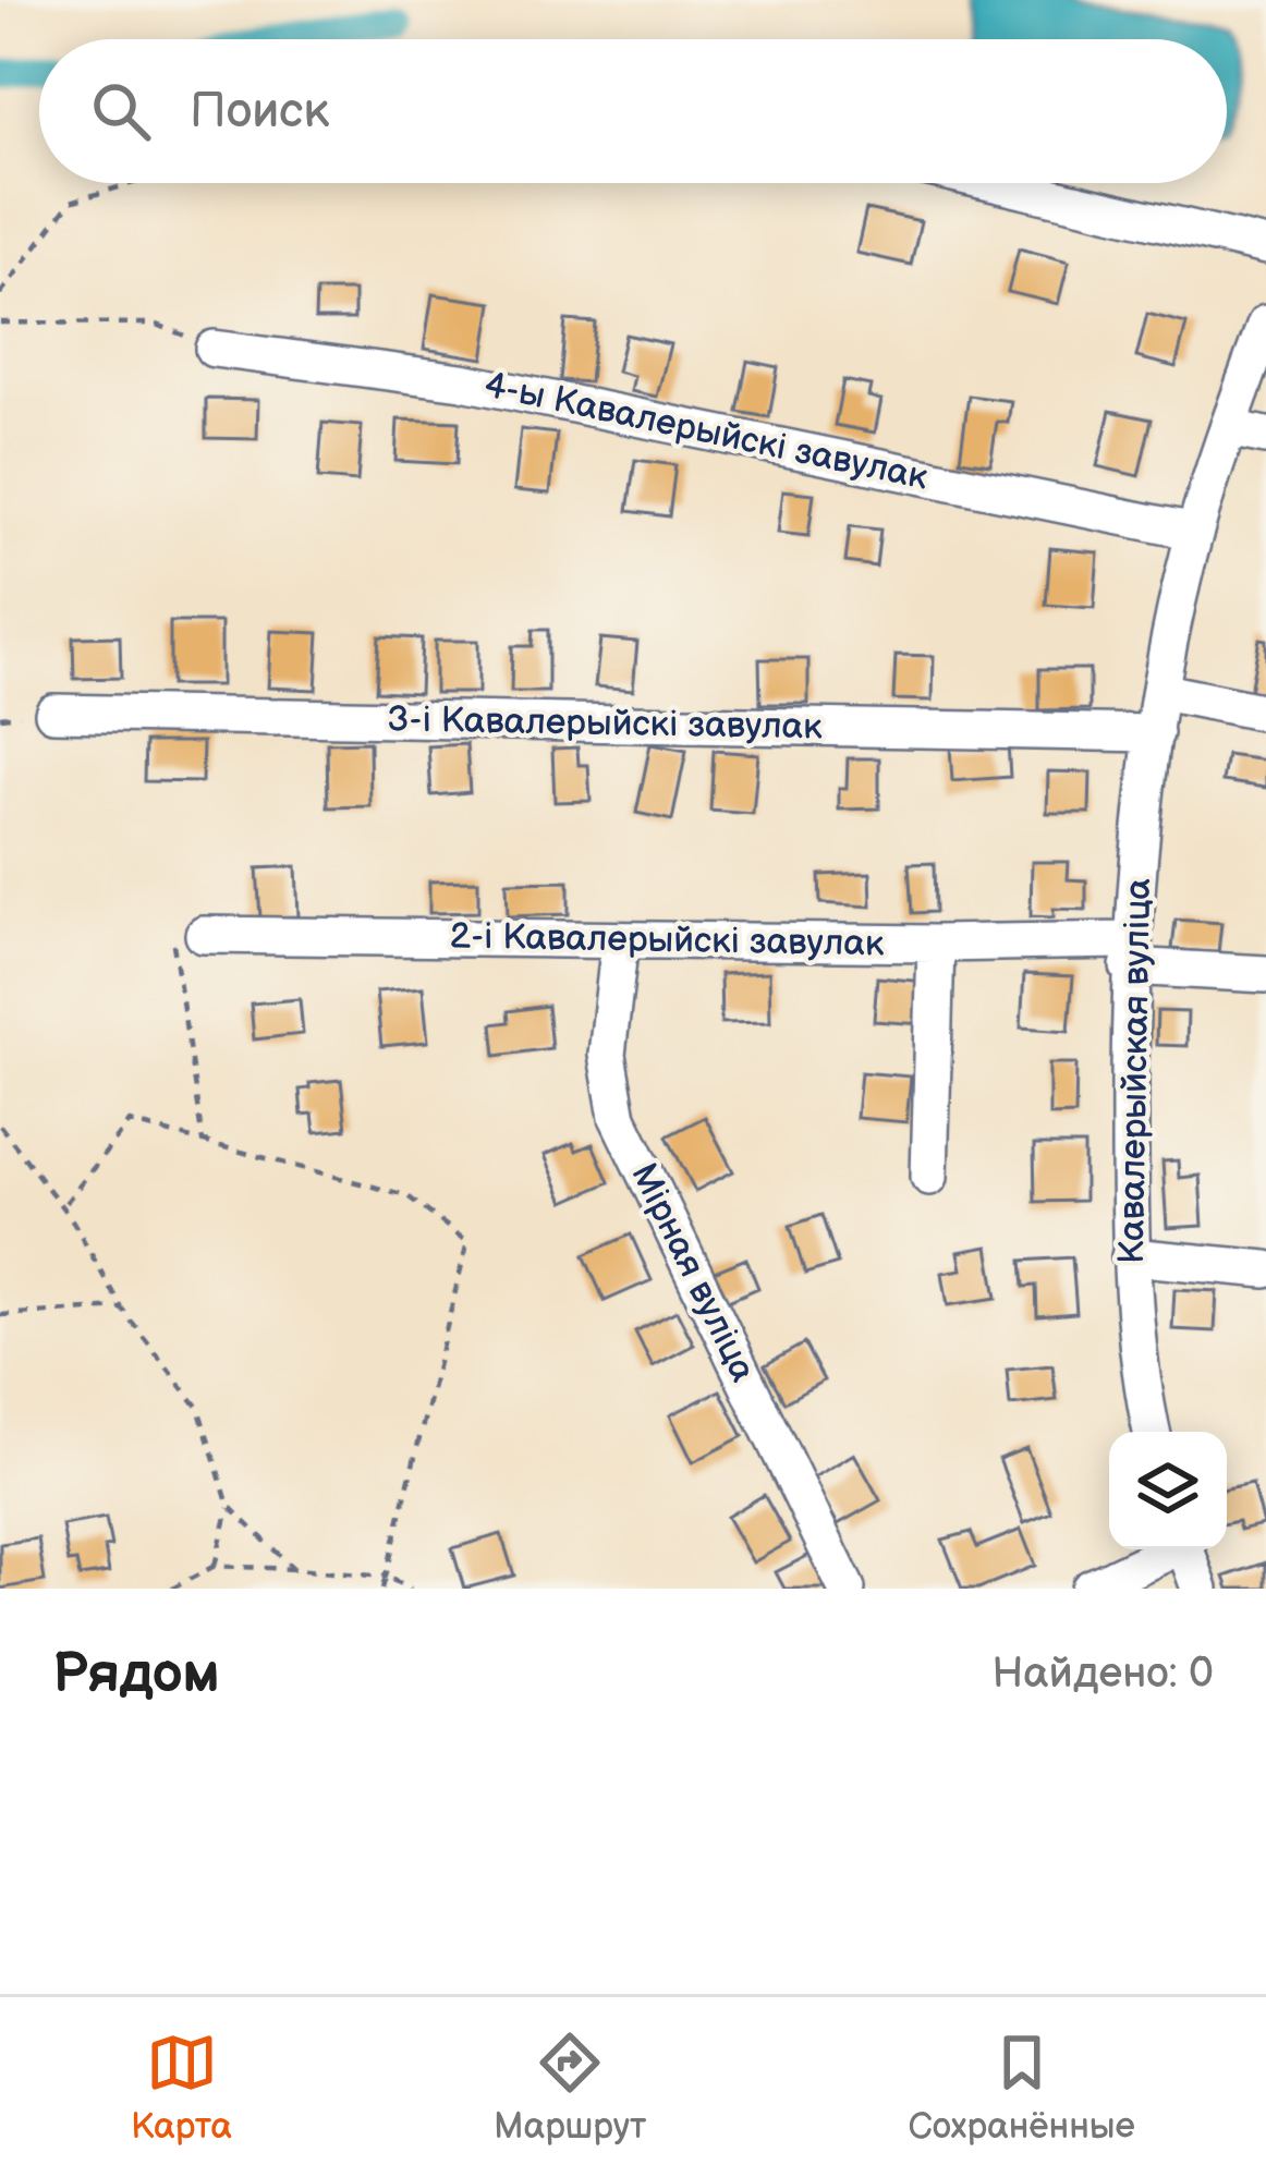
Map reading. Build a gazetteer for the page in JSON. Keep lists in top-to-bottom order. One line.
{"streets":{"street":["4-ы Кавалерыйскі завулак","3-і Кавалерыйскі завулак","2-і Кавалерыйскі завулак","Кавалерыйская вуліца","Мірная вуліца"]},"crossings":[["4-ы Кавалерыйскі завулак","Кавалерыйская вуліца"],["3-і Кавалерыйскі завулак","Кавалерыйская вуліца"],["2-і Кавалерыйскі завулак","Кавалерыйская вуліца"],["2-і Кавалерыйскі завулак","Мірная вуліца"]],"page":{"search":"Поиск","heading":["Рядом","Найдено: 0"],"nav":["Карта","Маршрут","Сохранённые"]}}
